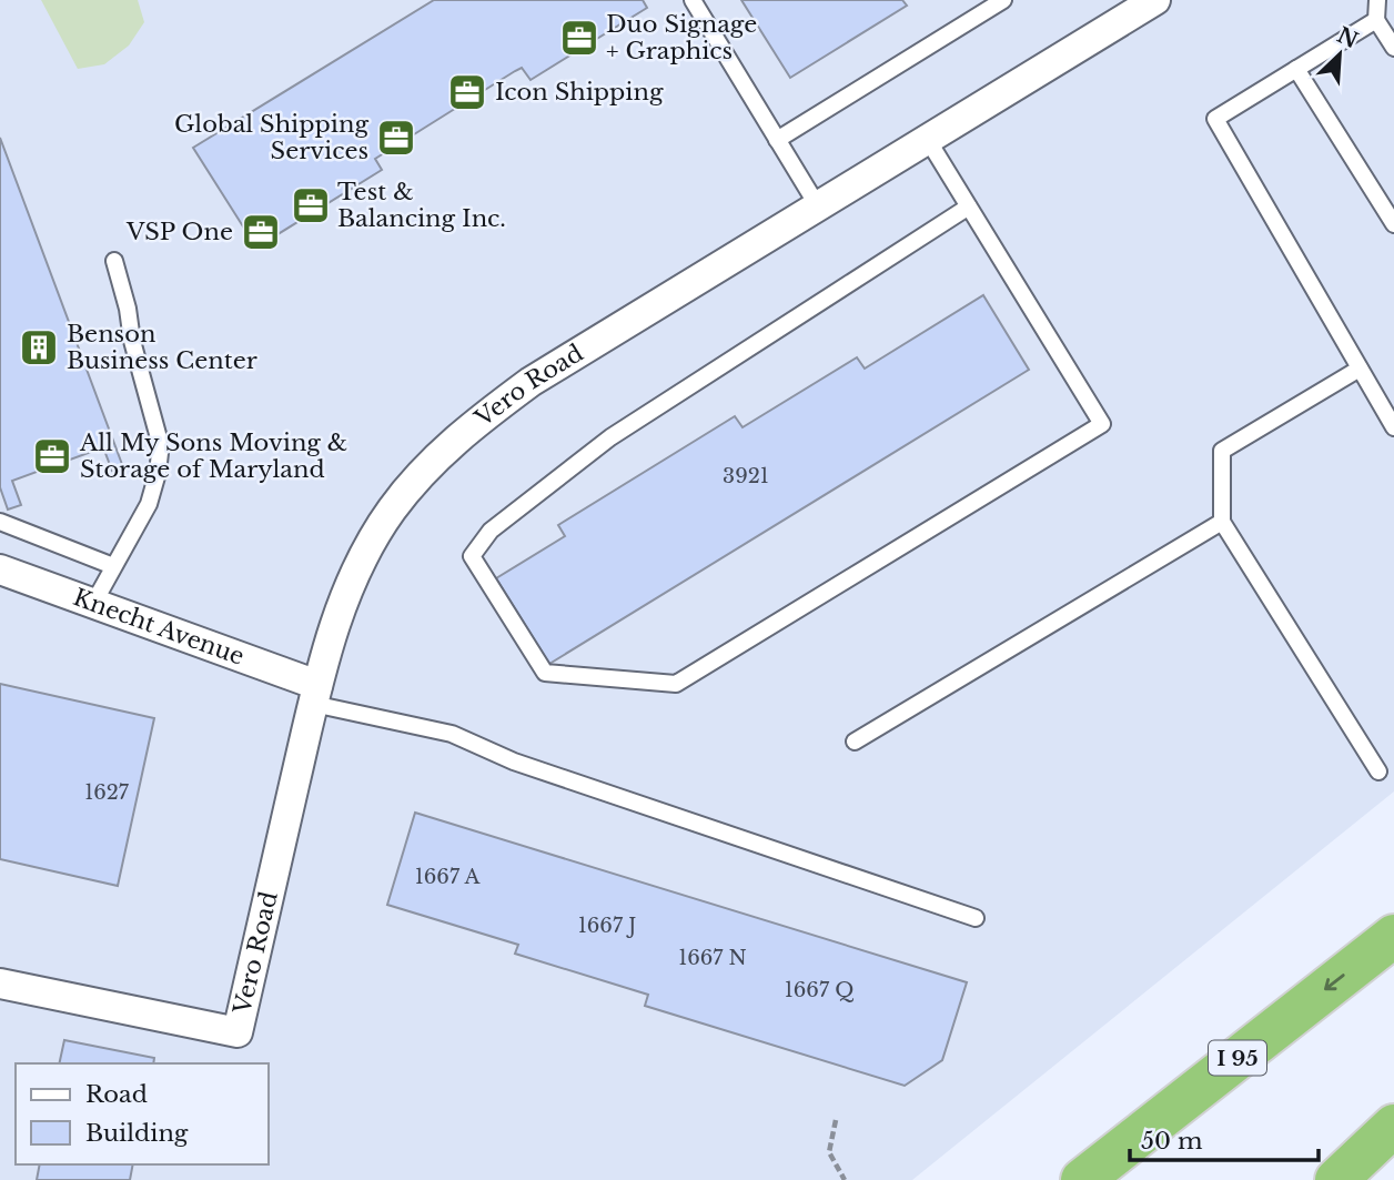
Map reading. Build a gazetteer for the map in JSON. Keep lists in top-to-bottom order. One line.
{"streets":{"highway":["I 95"],"street":["Vero Road","Knecht Avenue"]},"crossings":[["Vero Road","Knecht Avenue"]],"places":{"office":["Duo Signage + Graphics","Icon Shipping","Global Shipping Services","Test & Balancing Inc.","VSP One","All My Sons Moving & Storage of Maryland"],"building":["Benson Business Center"]},"house_numbers":["3921","1627","1667 A","1667 J","1667 N","1667 Q"],"legend":["Road","Building"],"scale_bar":"50 m","north":"top right"}
